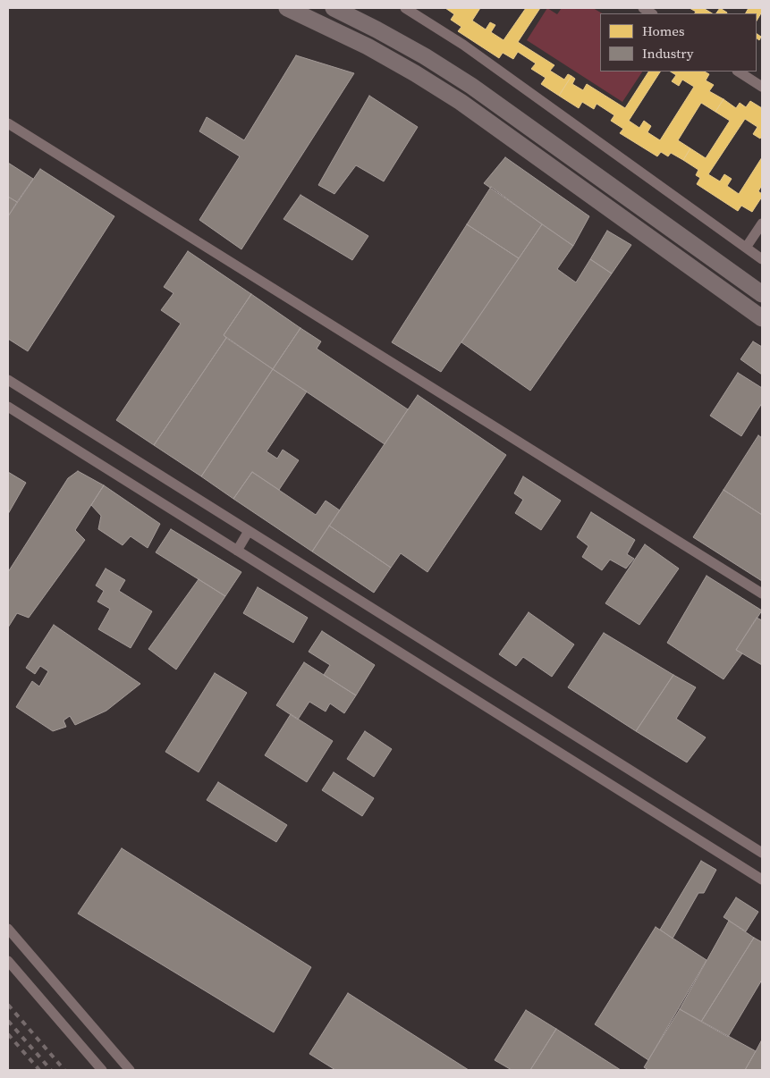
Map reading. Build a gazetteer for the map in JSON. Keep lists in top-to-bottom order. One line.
{"legend":["Homes","Industry"]}
